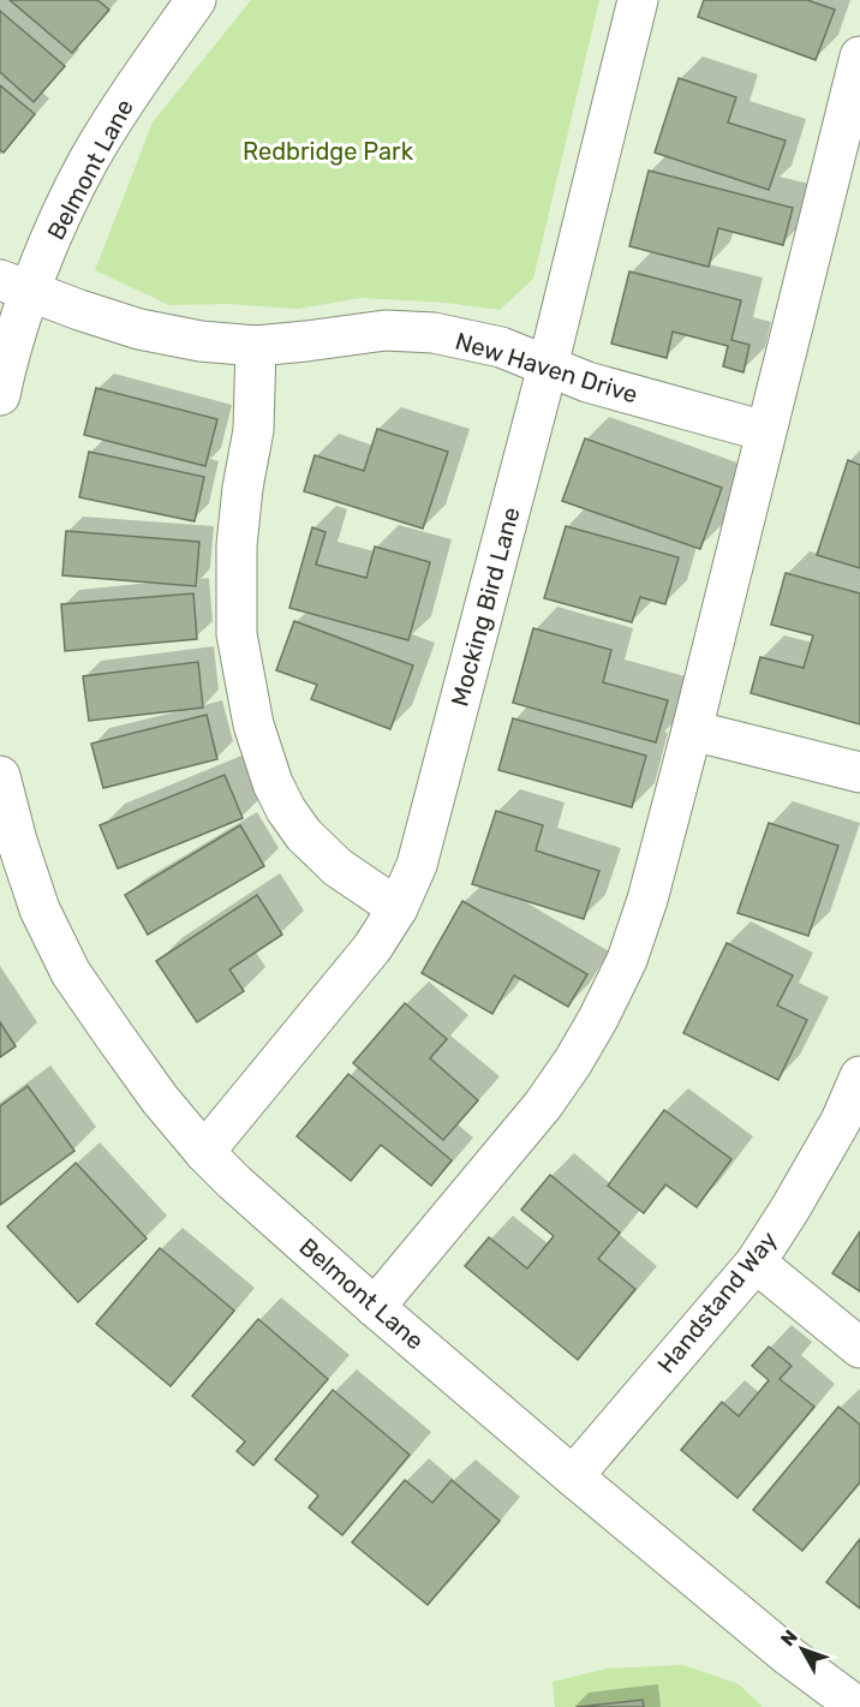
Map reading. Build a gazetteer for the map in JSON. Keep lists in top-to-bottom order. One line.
{"streets":{"street":["Belmont Lane","New Haven Drive","Mocking Bird Lane","Handstand Way"]},"crossings":[["Belmont Lane","New Haven Drive"],["Belmont Lane","Mocking Bird Lane"],["Belmont Lane","Handstand Way"],["New Haven Drive","Mocking Bird Lane"]],"parks":["Redbridge Park"],"north":"top left"}
